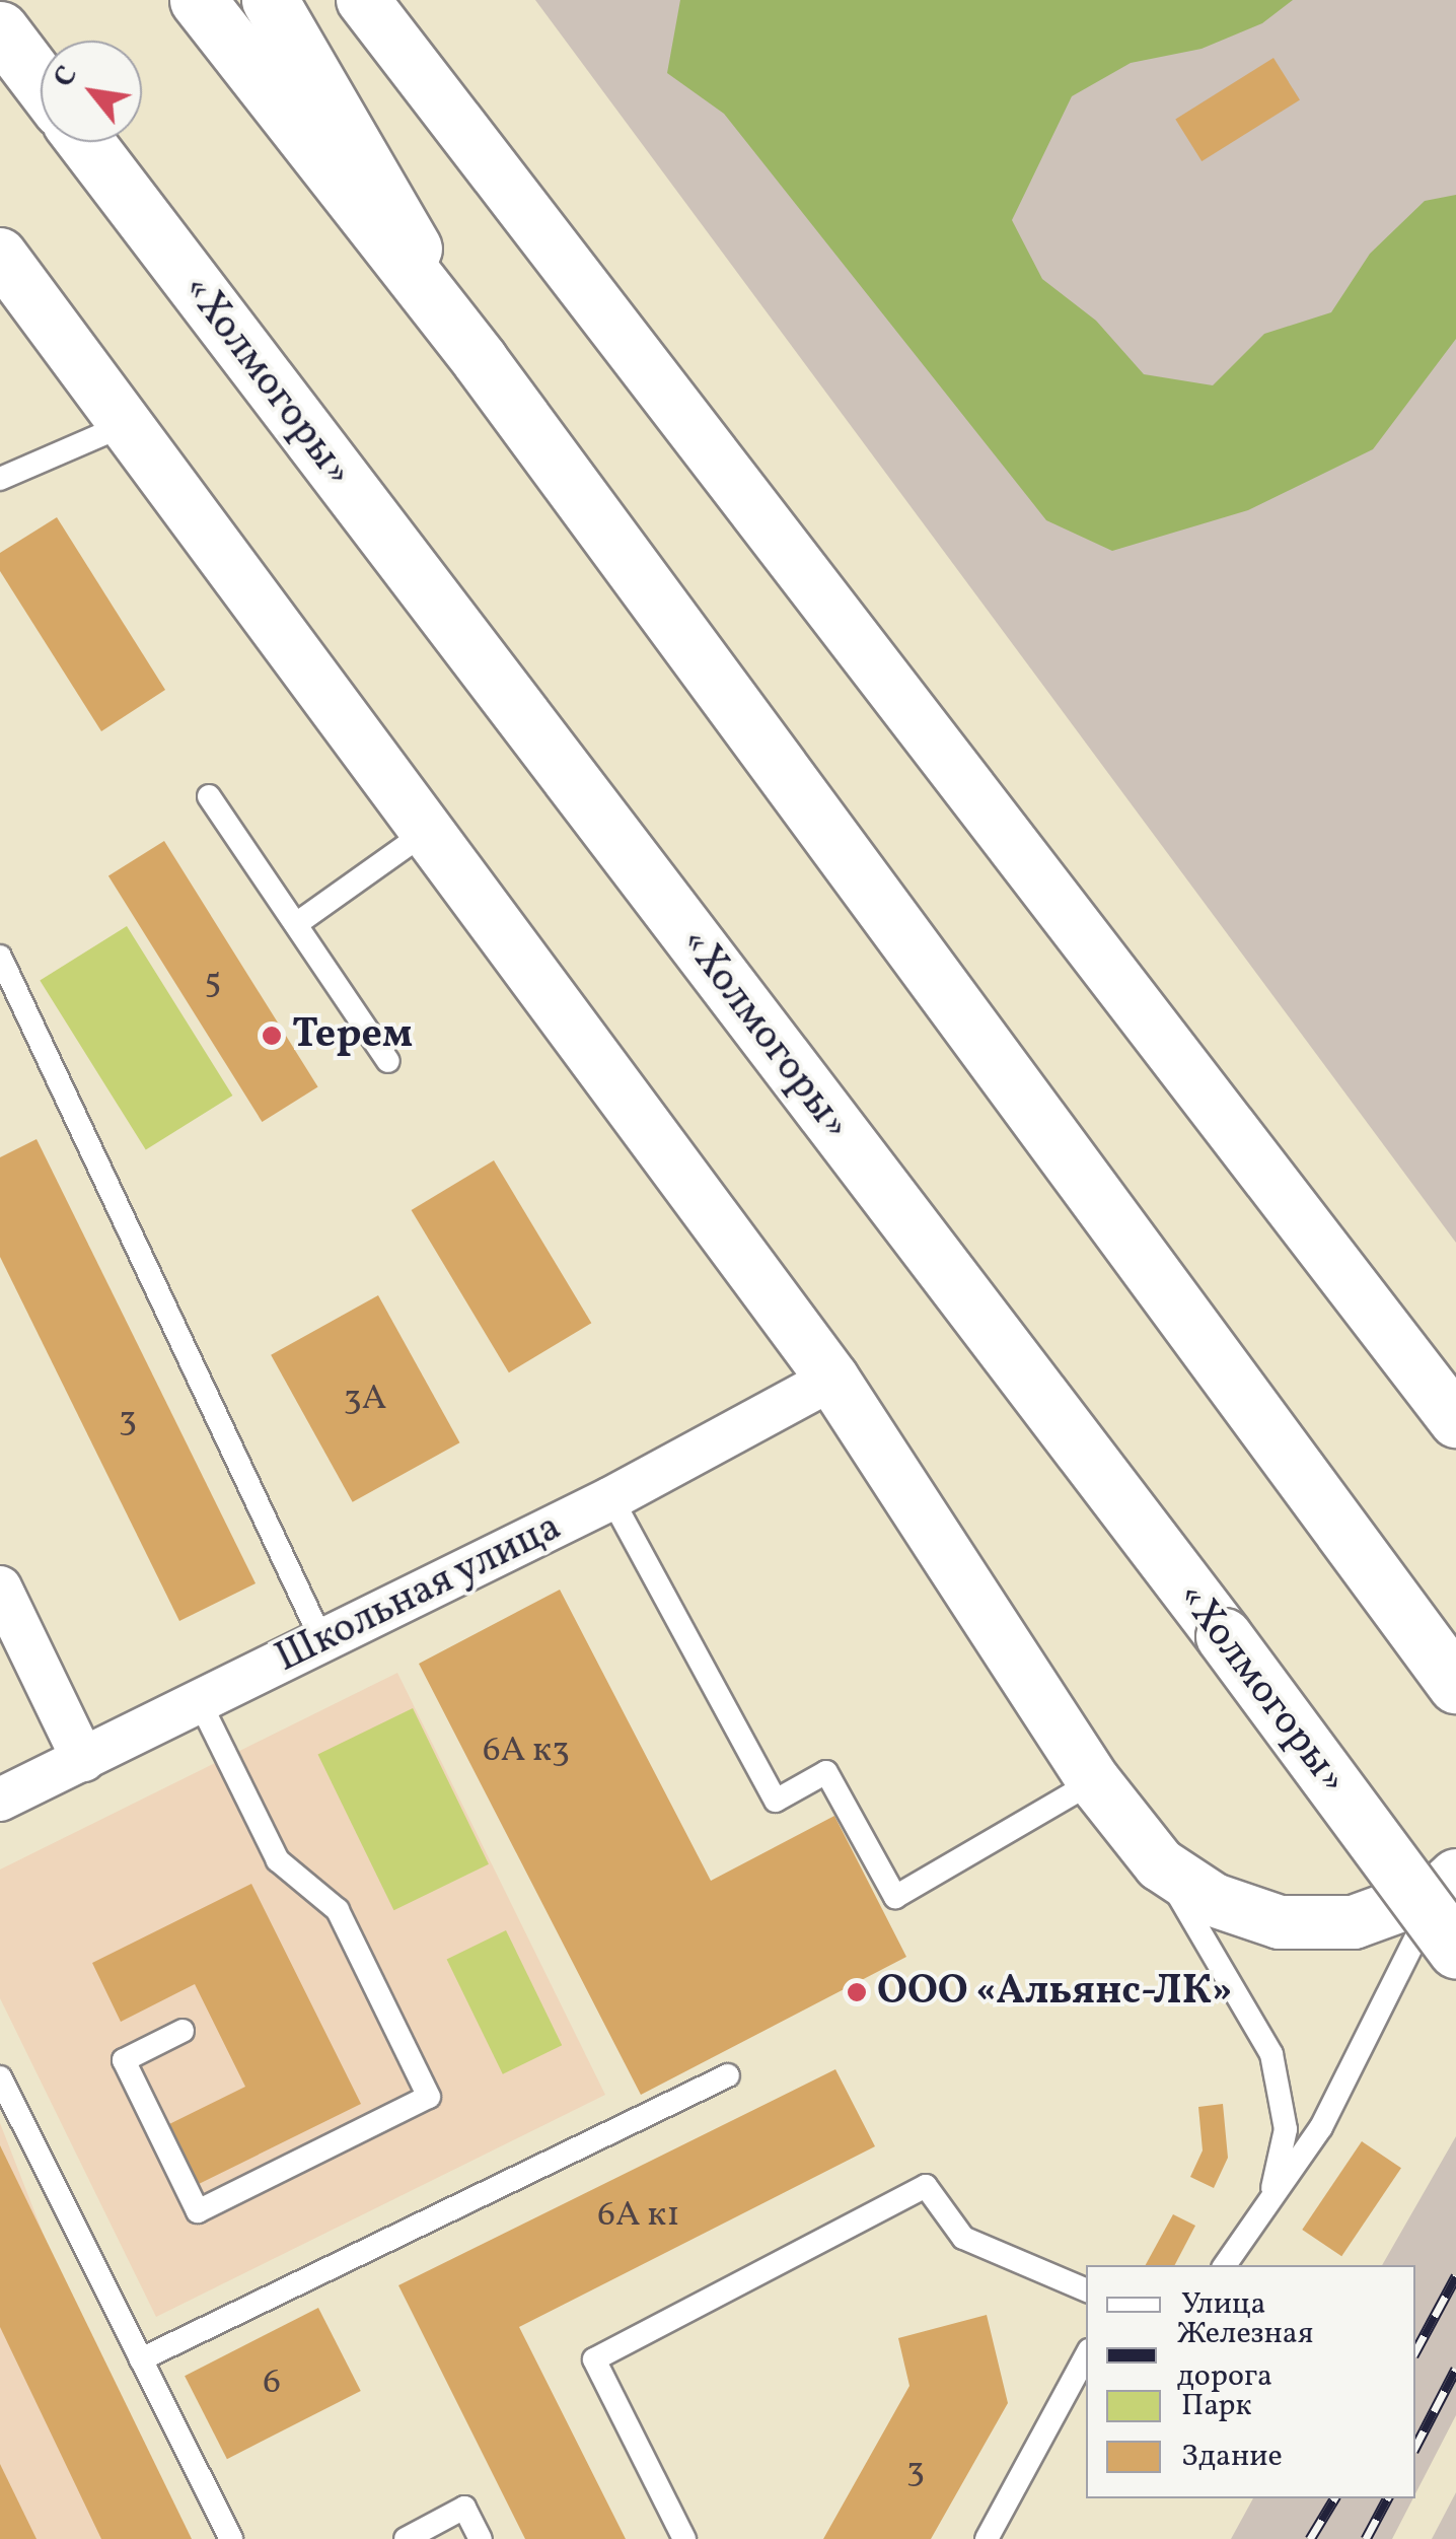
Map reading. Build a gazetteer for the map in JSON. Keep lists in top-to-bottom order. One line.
{"streets":{"main road":["«Холмогоры»"],"street":["Школьная улица"]},"places":["Терем","ООО «Альянс-ЛК»"],"house_numbers":["5","3А","3","6А к3","6А к1","6","3"],"legend":["Улица","Железная дорога","Парк","Здание"],"north":"top left"}
